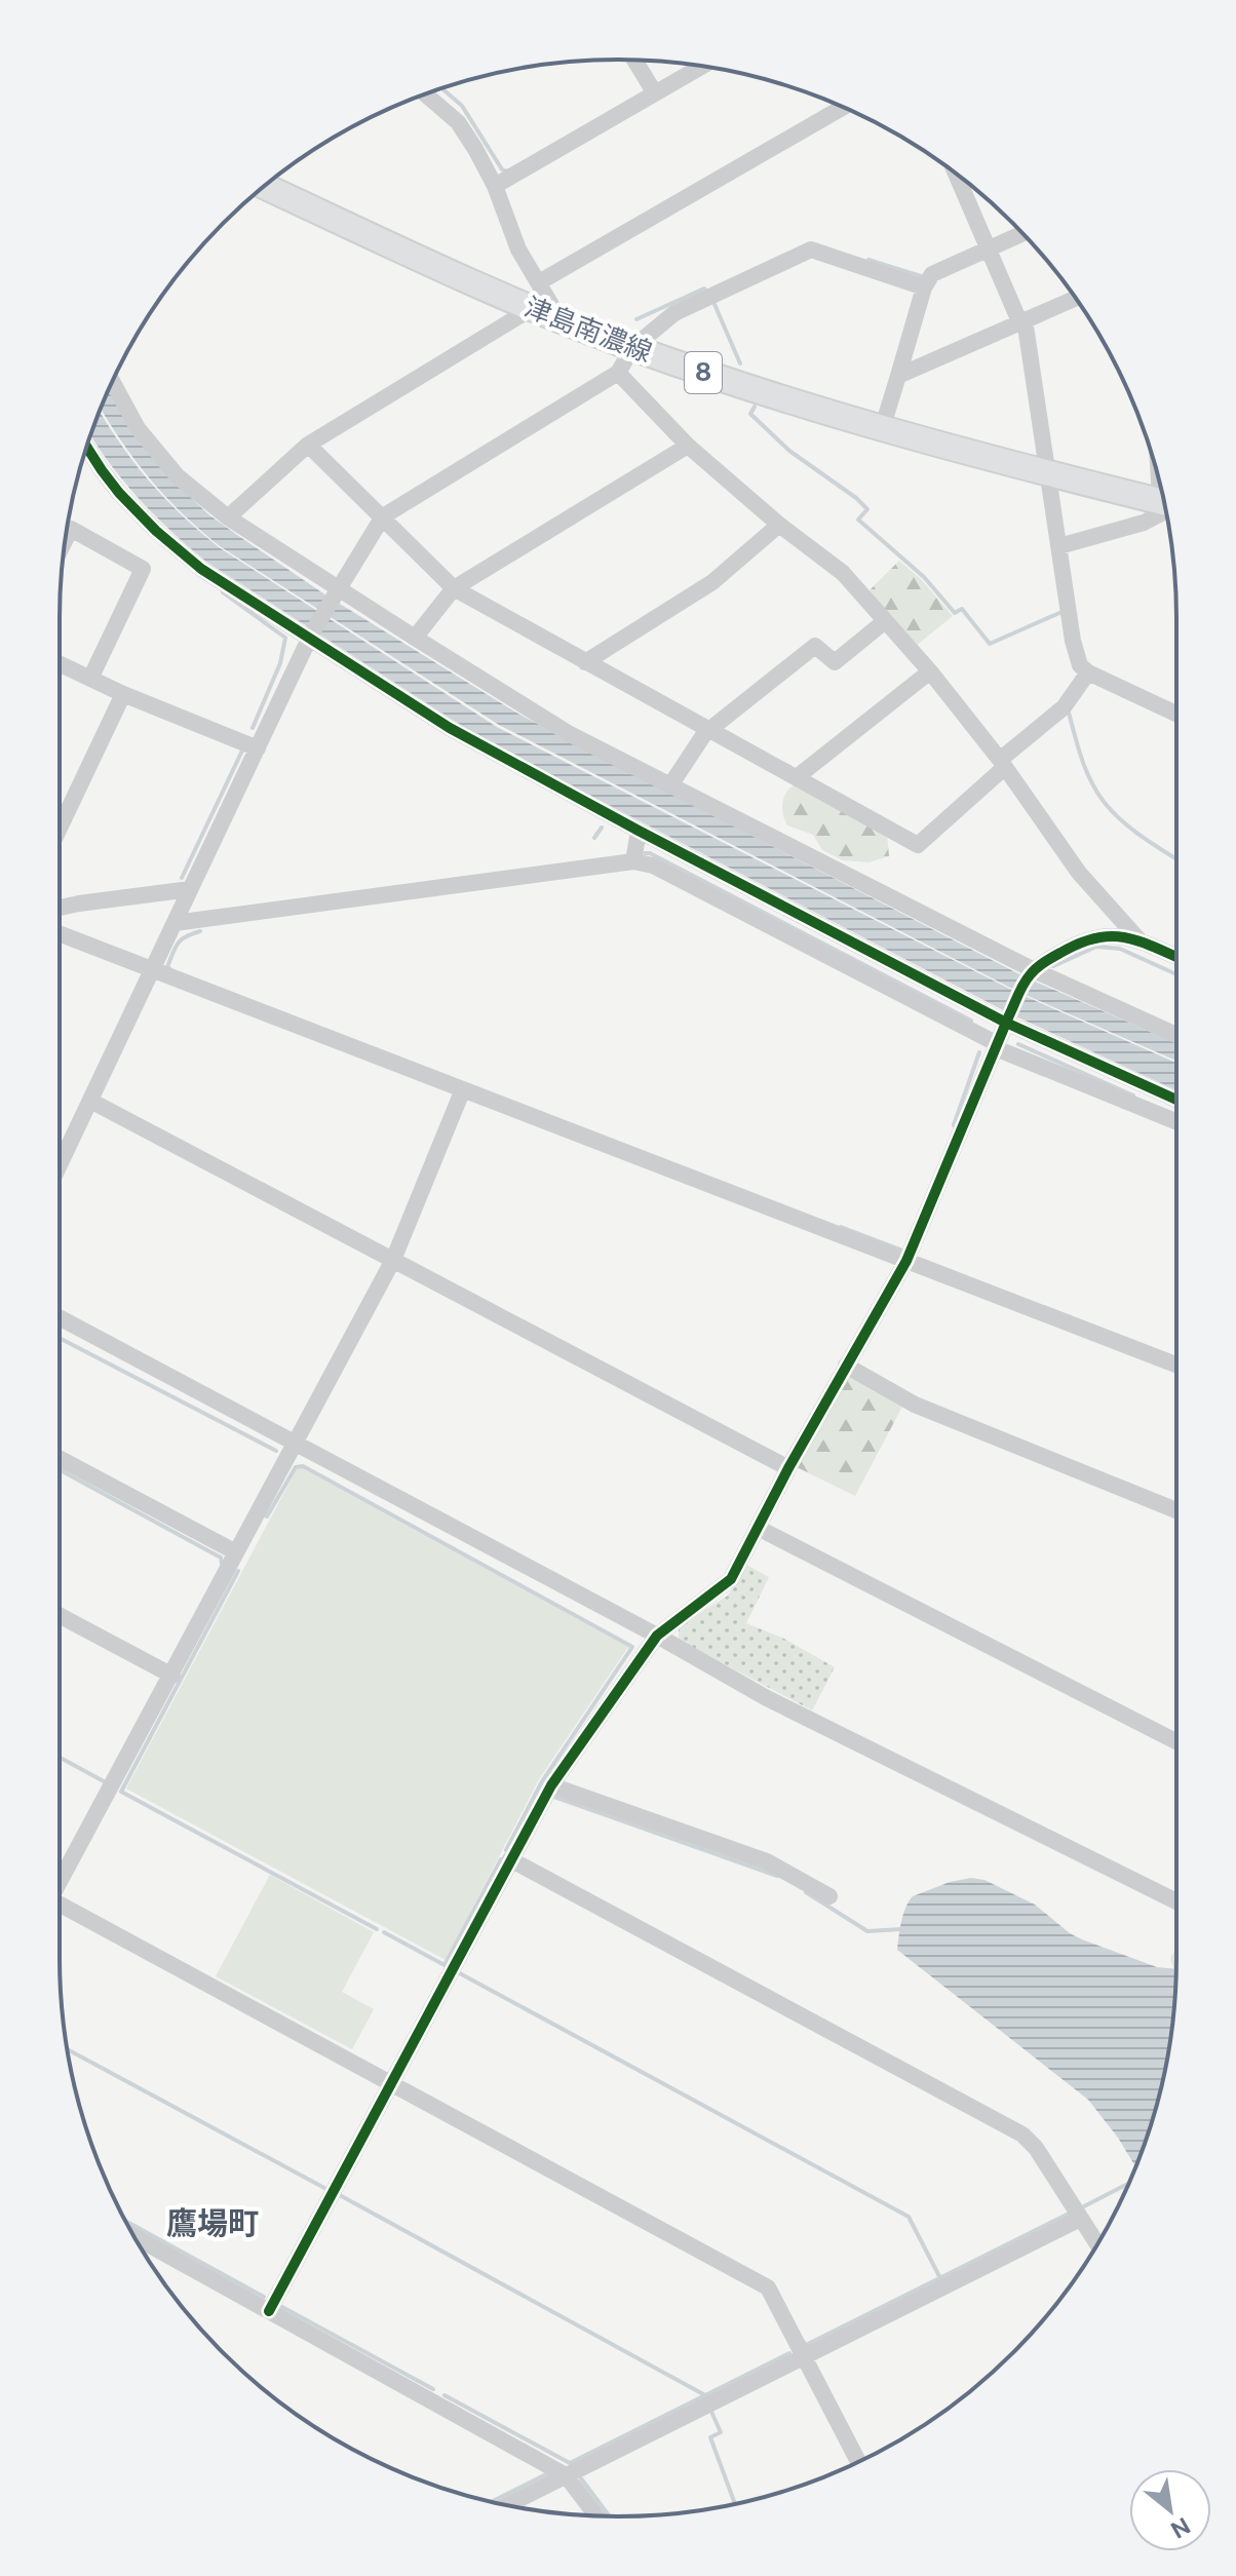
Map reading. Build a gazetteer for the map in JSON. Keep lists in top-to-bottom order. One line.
{"streets":{"main road":["津島南濃線","8"]},"districts":["鷹場町"],"north":"bottom right"}
